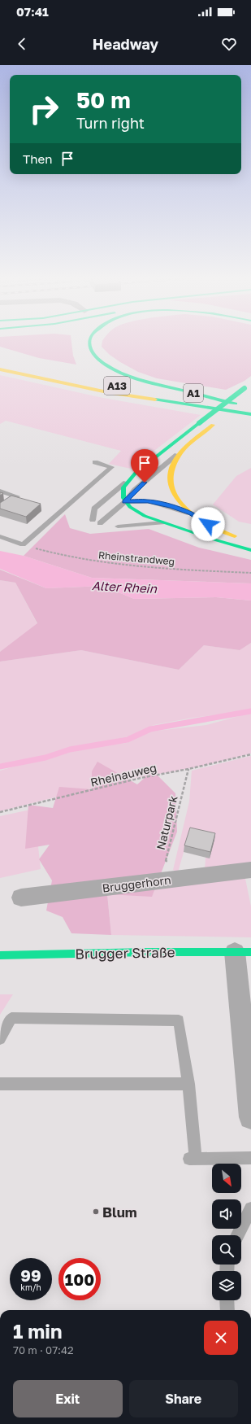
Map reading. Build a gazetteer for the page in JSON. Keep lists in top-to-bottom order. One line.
{"streets":{"main road":["A13","A1","Brugger Straße"],"street":["Bruggerhorn"],"path":["Rheinstrandweg","Rheinauweg","Naturpark"]},"crossings":[["A13","A1"],["Rheinauweg","Naturpark"],["Naturpark","Bruggerhorn"]],"water":["Alter Rhein"],"places":["Blum"],"north":"bottom right","page":{"status":"07:41","header":"Headway","turn":["50 m","Turn right"],"then":"Then","speed":"99 km/h","limit":"100","heading":["1 min","70 m · 07:42"],"buttons":["Exit","Share"]}}
